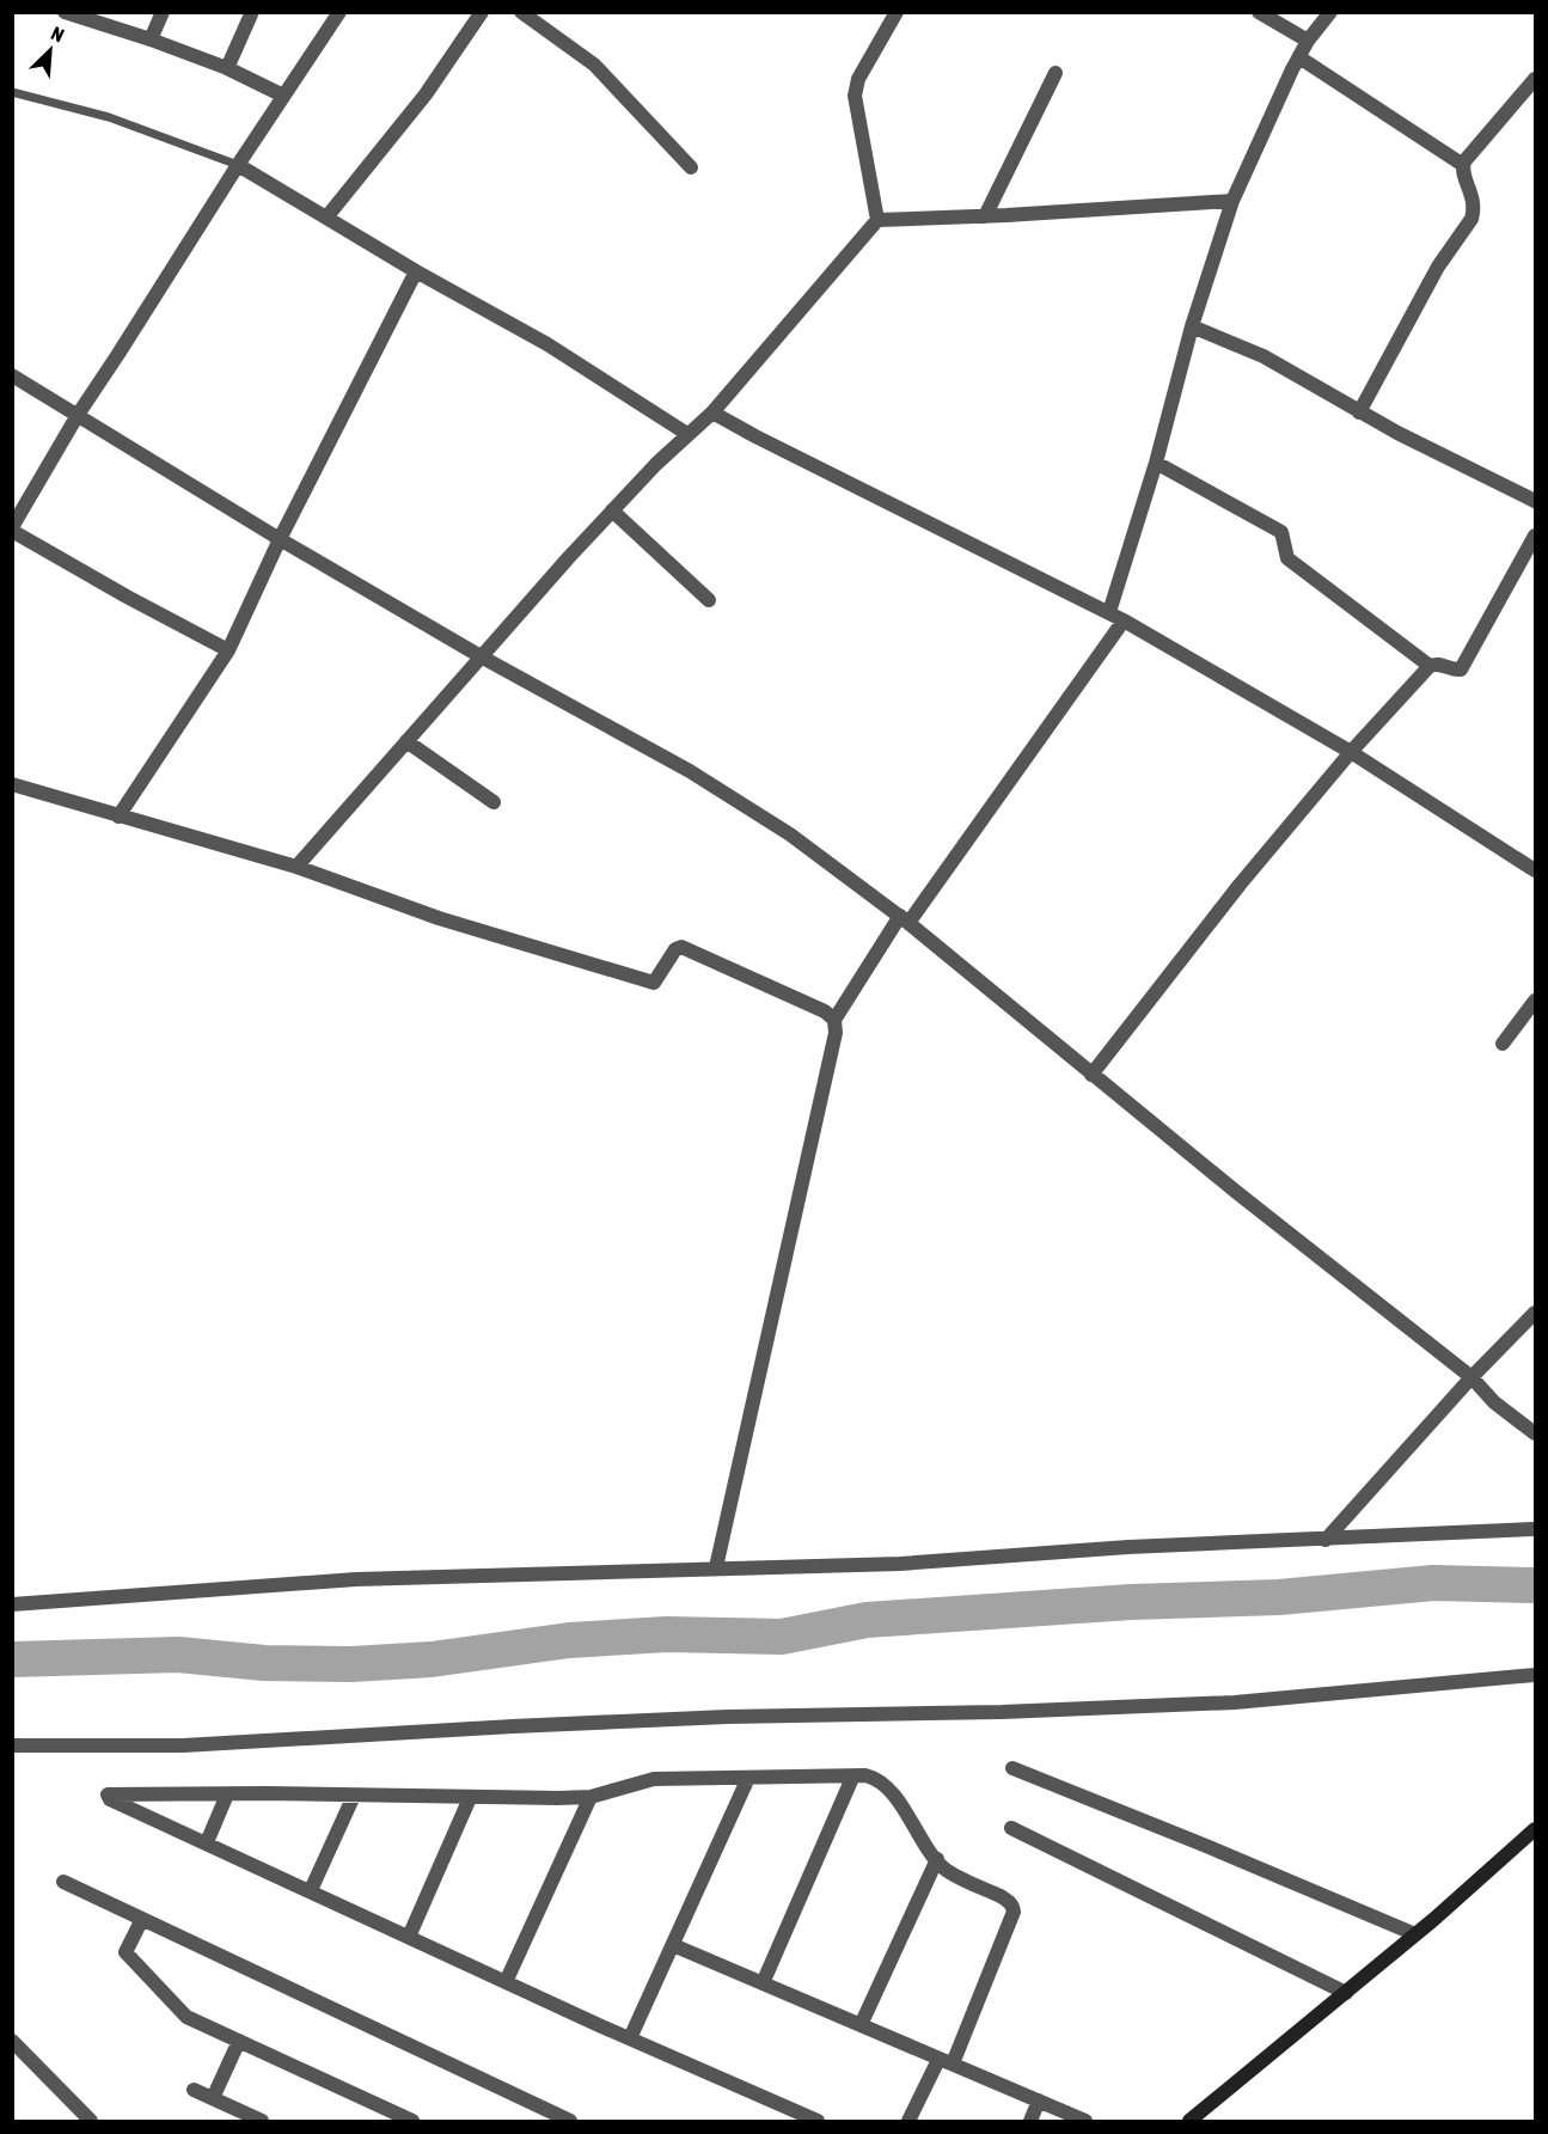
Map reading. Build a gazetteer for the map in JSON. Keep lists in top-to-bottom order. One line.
{"north":"top right"}
